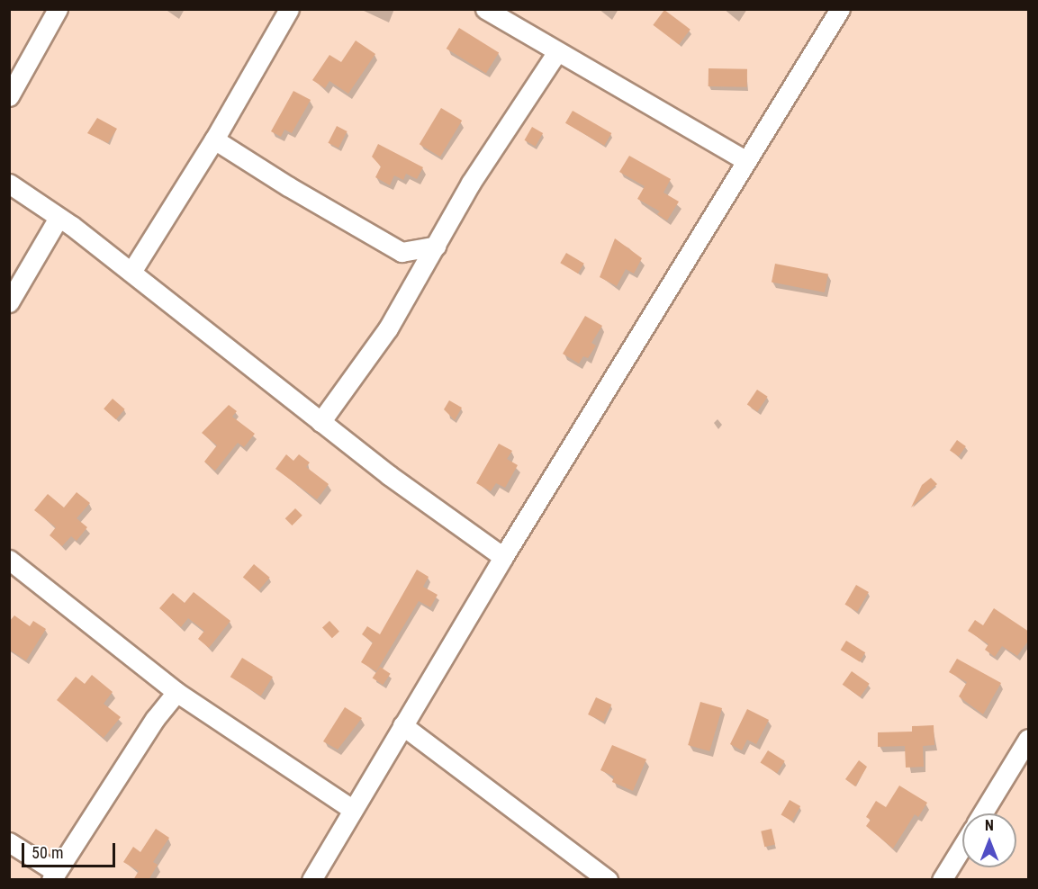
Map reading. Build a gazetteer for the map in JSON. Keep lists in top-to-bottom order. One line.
{"scale_bar":"50 m","north":"top"}
